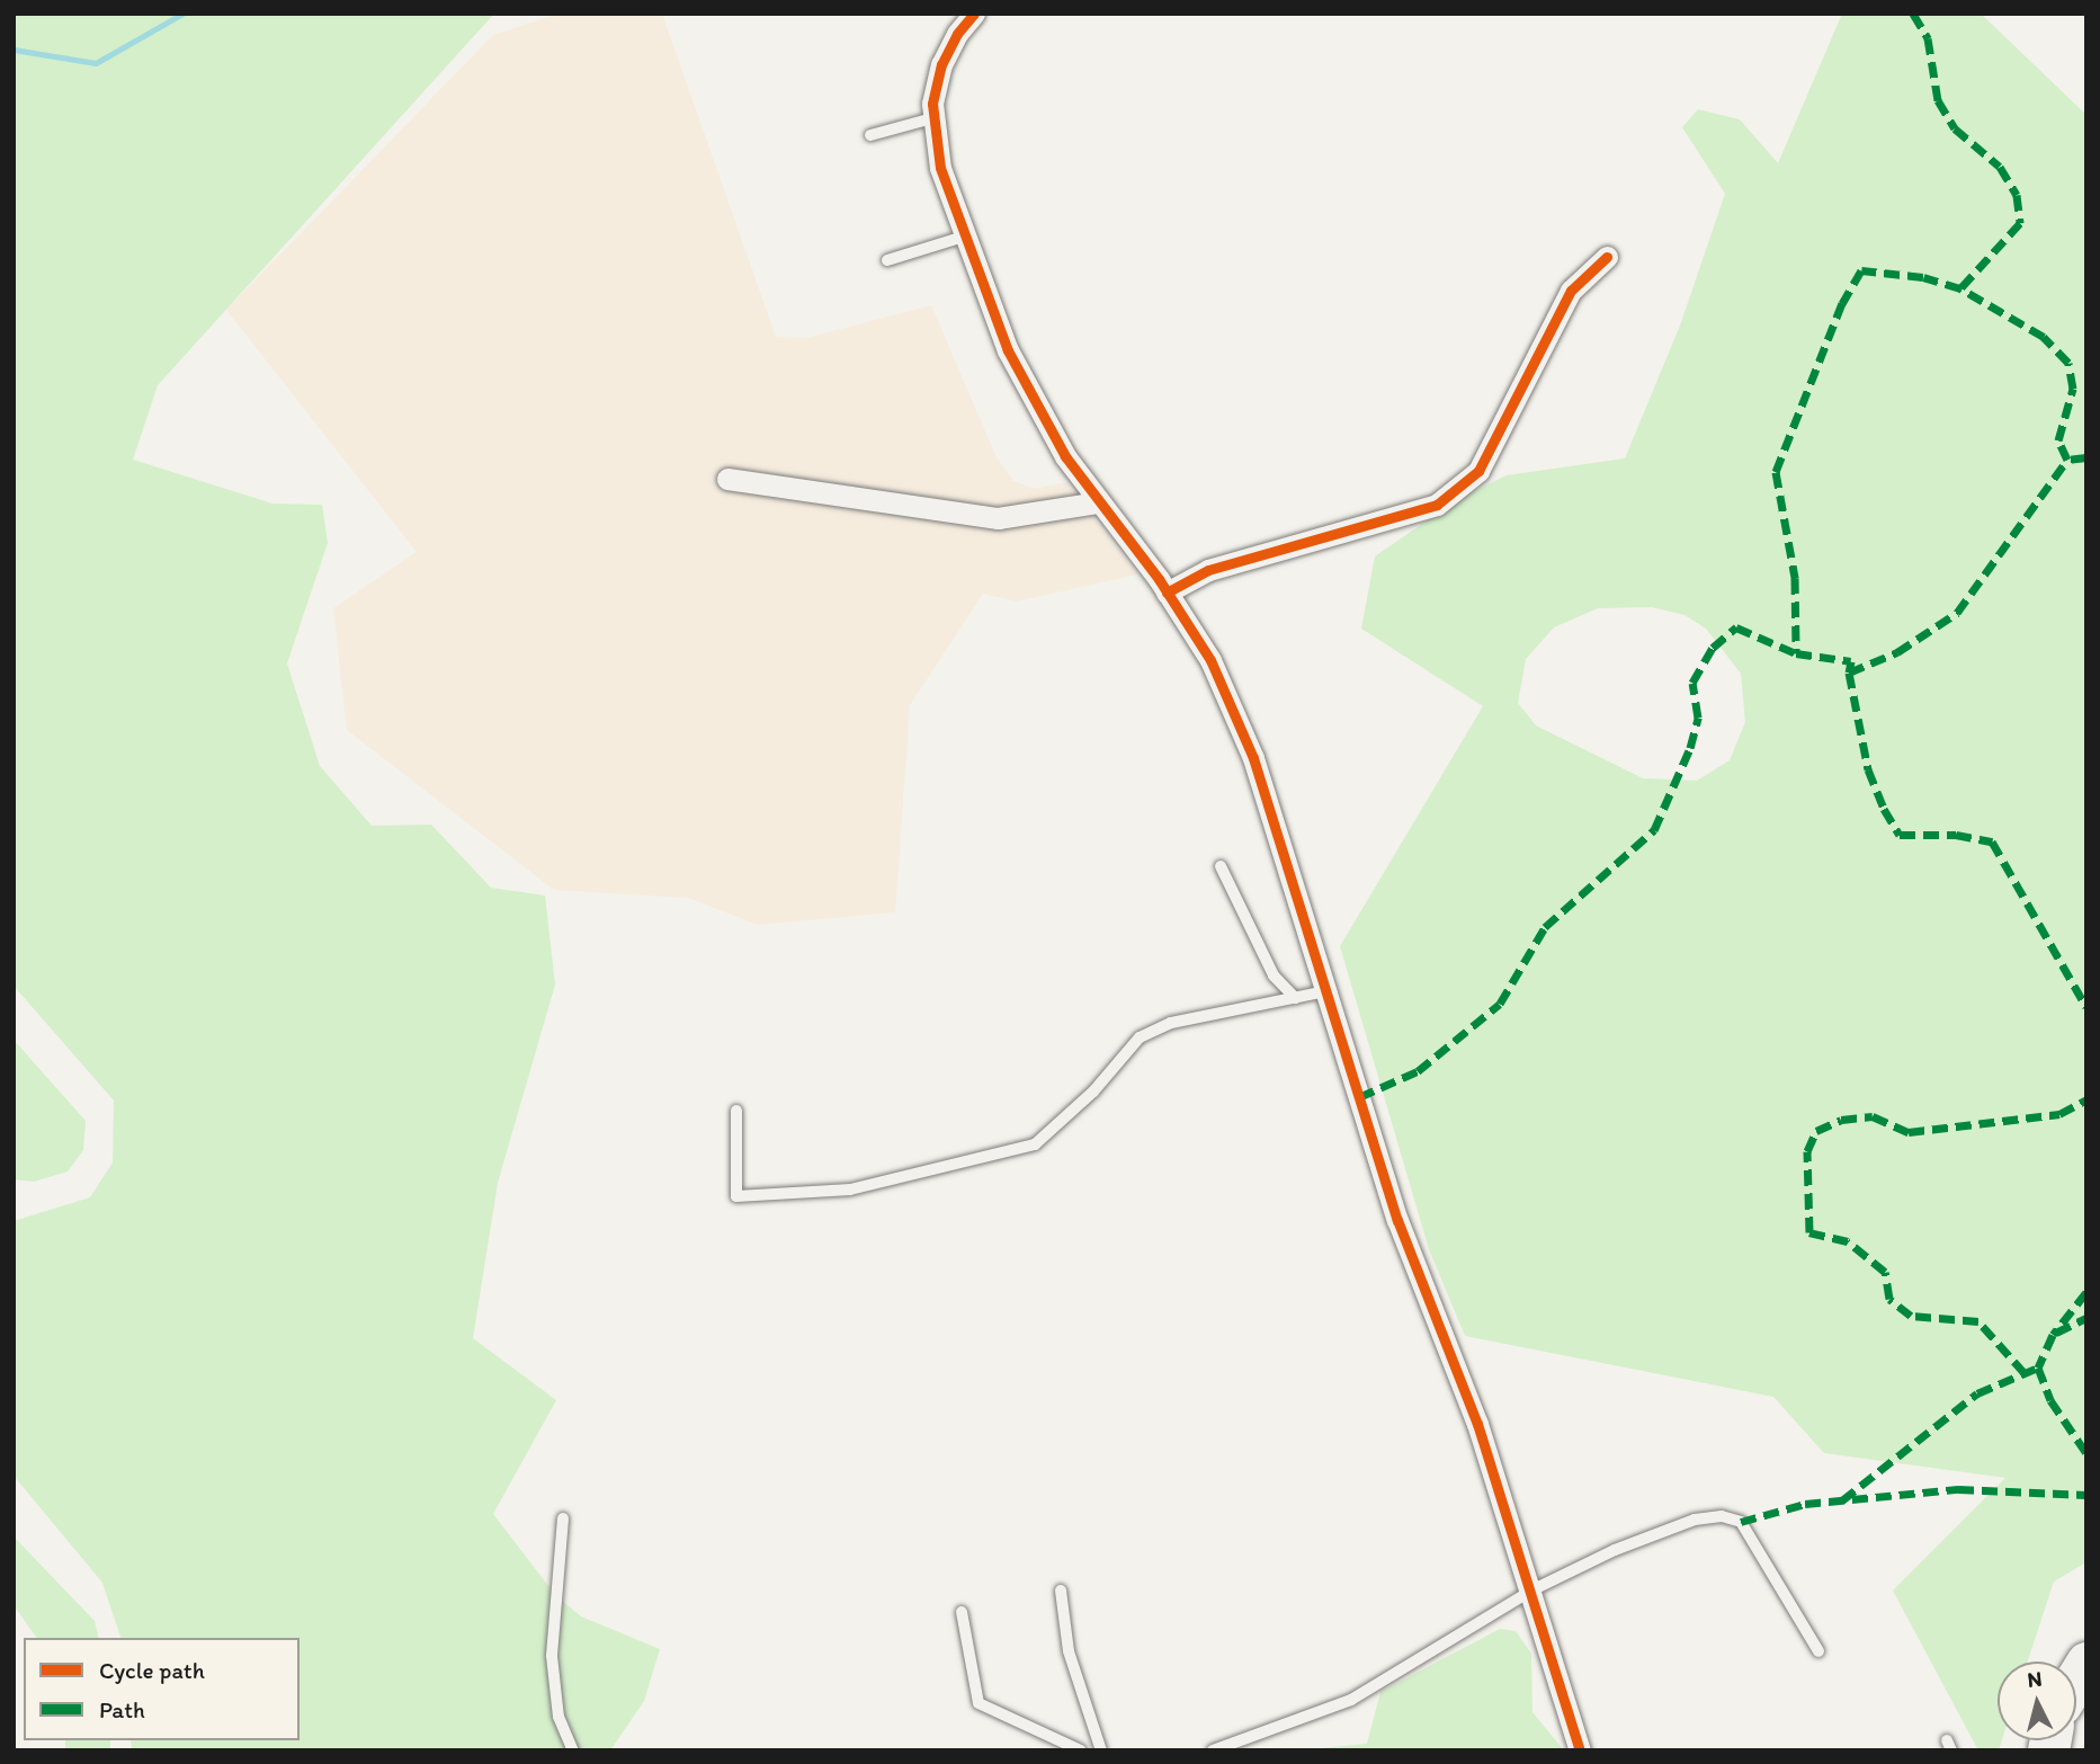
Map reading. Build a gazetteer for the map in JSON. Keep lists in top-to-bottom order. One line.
{"legend":["Cycle path","Path"],"north":"top"}
